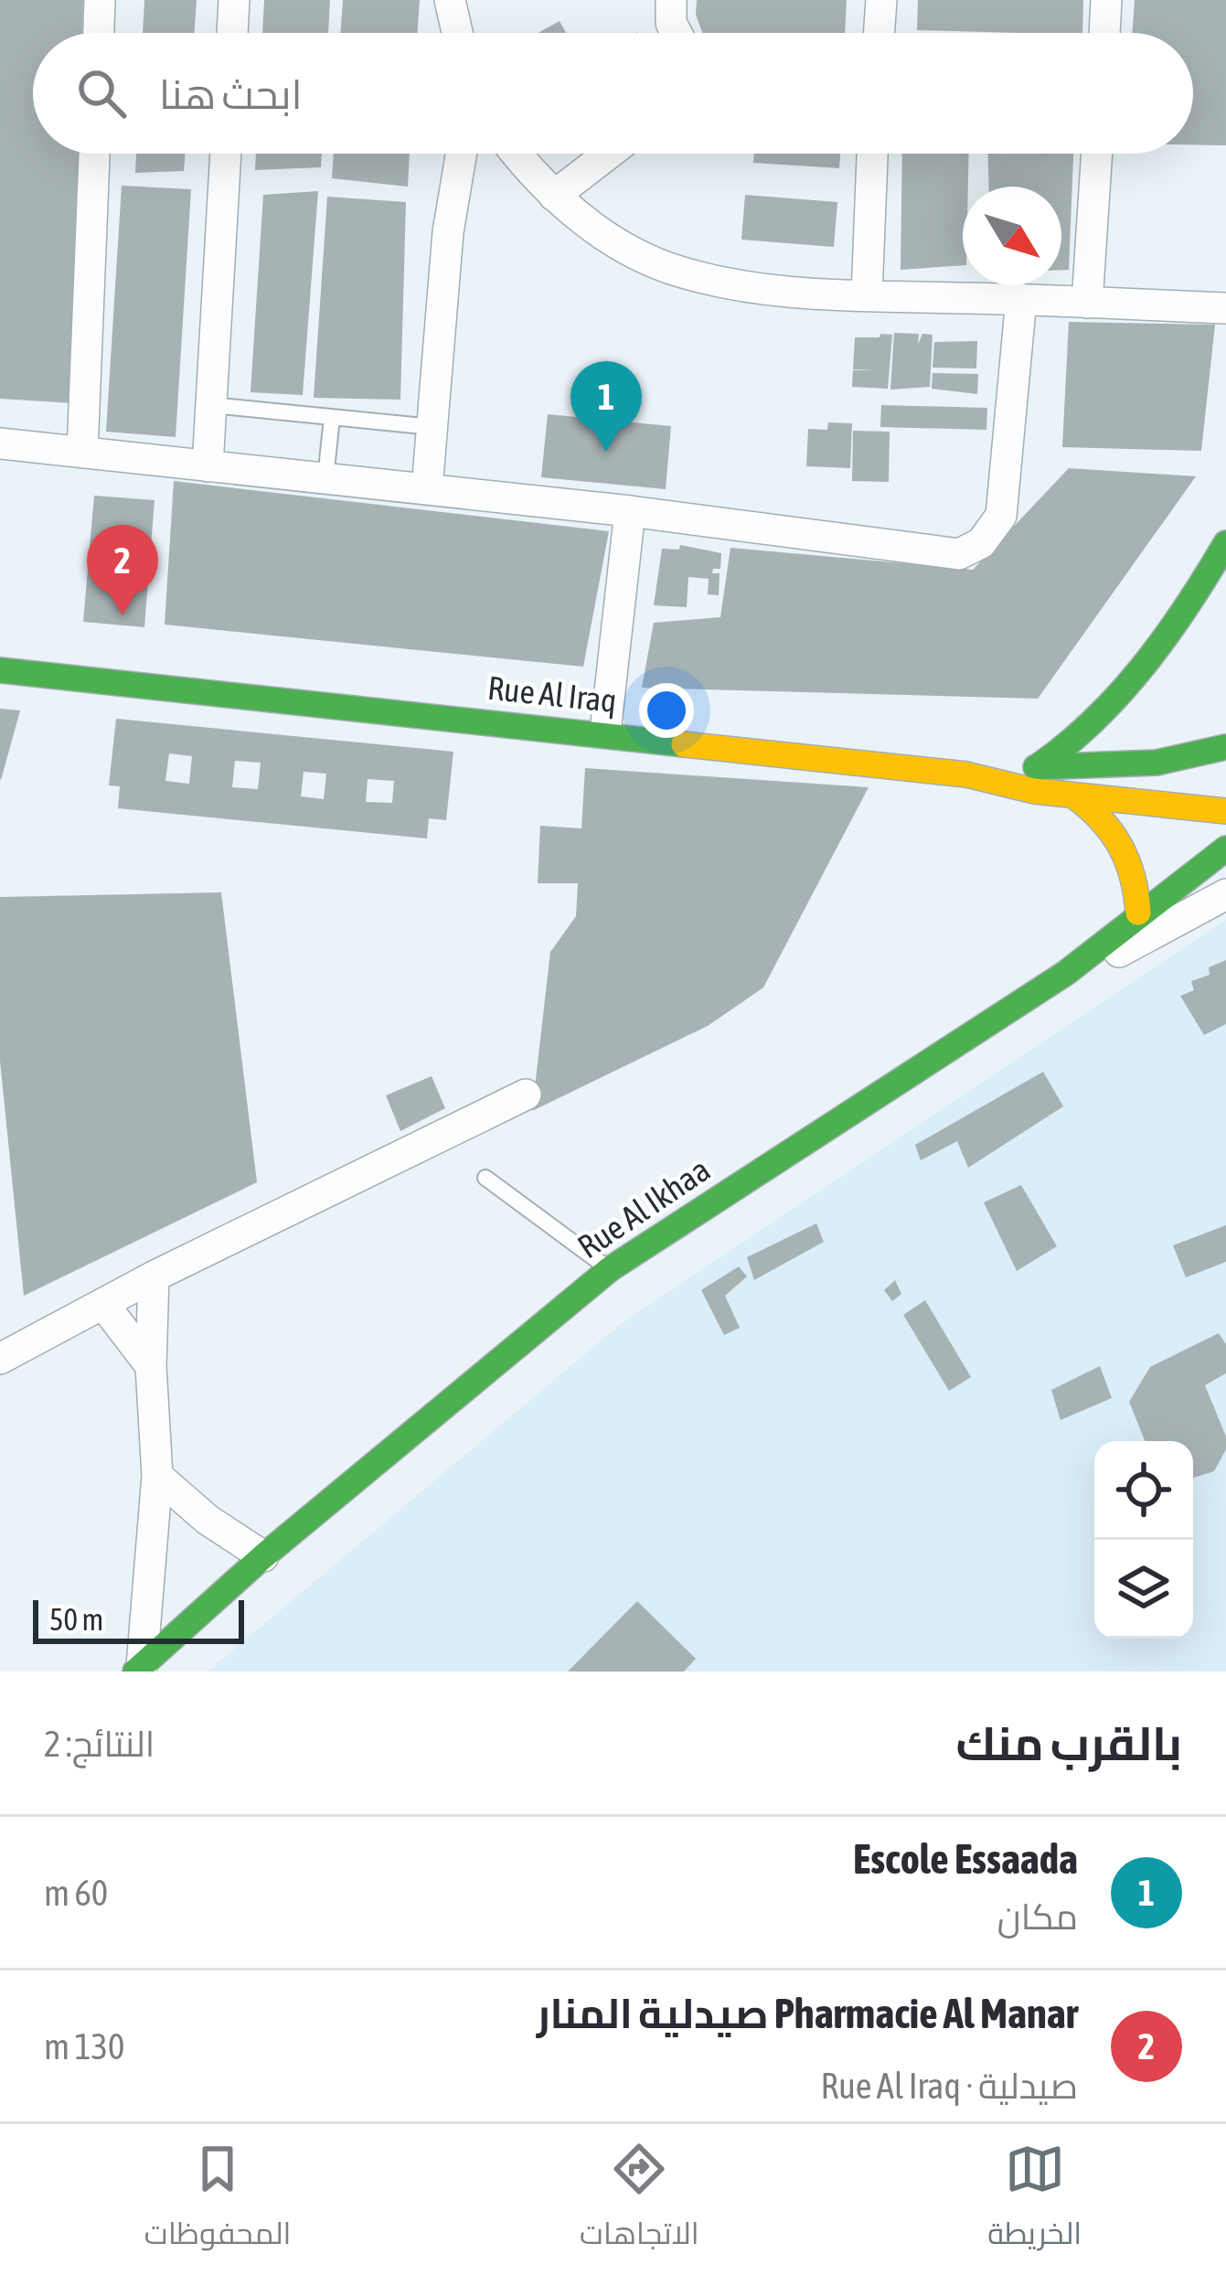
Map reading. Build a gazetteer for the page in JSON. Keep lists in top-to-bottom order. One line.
{"streets":{"street":["Rue Al Iraq","Rue Al Ikhaa"]},"scale_bar":"50 m","north":"bottom right","page":{"search":"ابحث هنا","pins":["1","2"],"scale":"50 m","heading":["بالقرب منك","النتائج: 2"],"list":[{"mark":"1","name":"Escole Essaada","note":"مكان","value":"60 m"},{"mark":"2","name":"Pharmacie Al Manar صيدلية المنار","note":"صيدلية · Rue Al Iraq","value":"130 m"}],"nav":["الخريطة","الاتجاهات","المحفوظات"]}}
